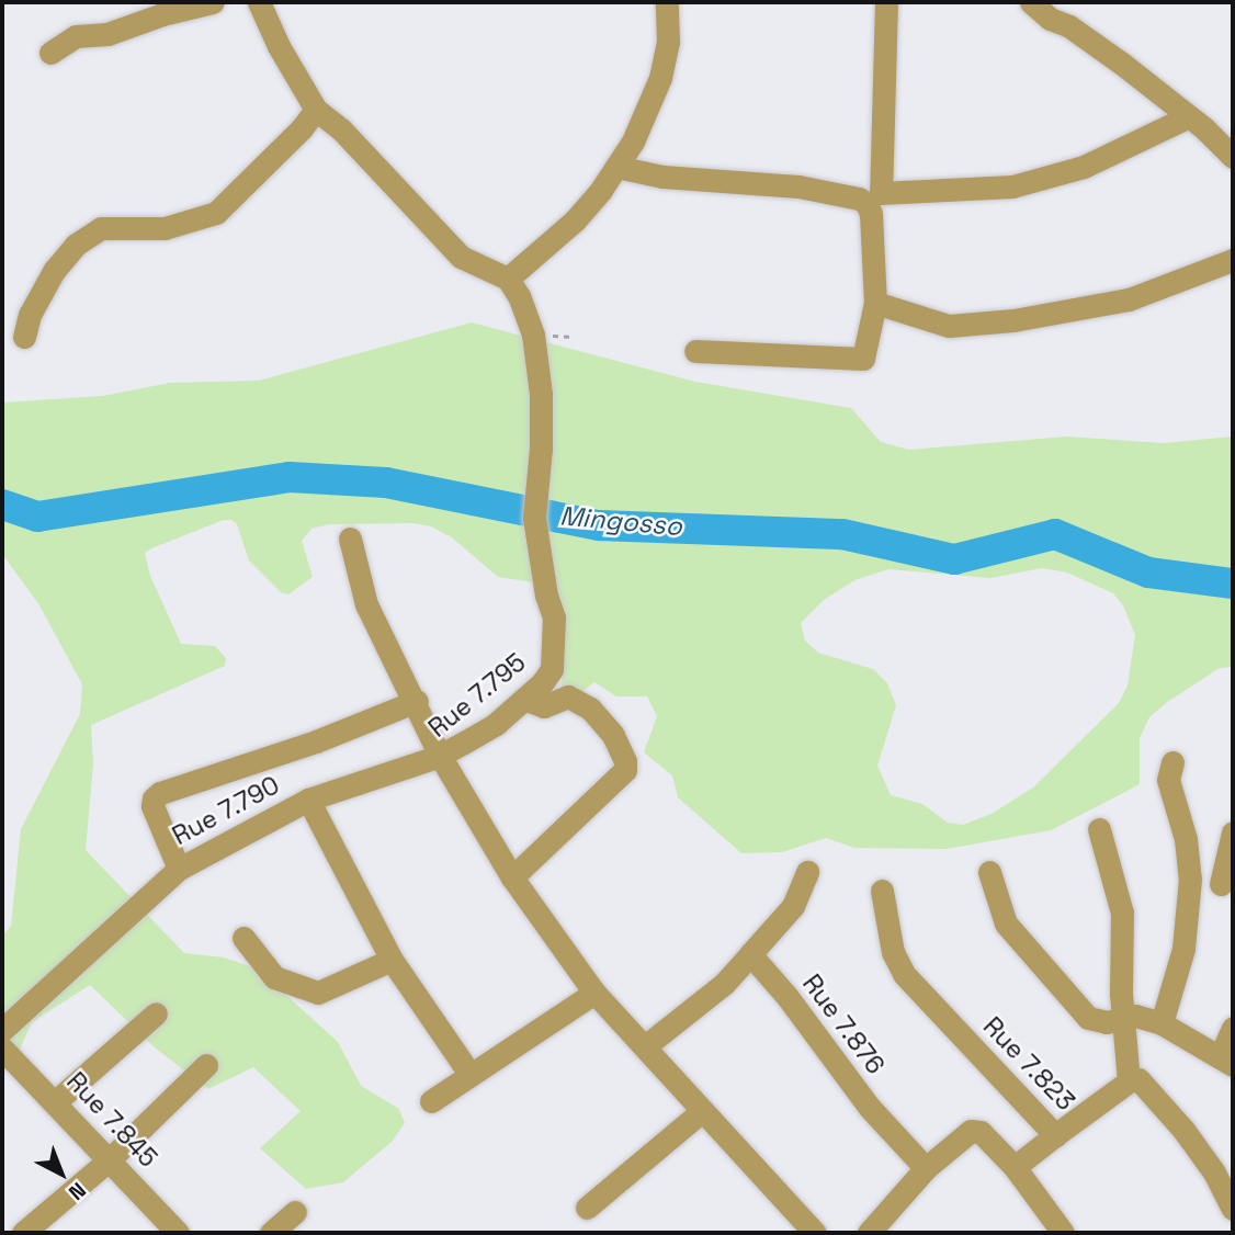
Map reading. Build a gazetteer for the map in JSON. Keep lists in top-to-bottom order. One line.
{"streets":{"street":["Rue 7.795","Rue 7.790","Rue 7.876","Rue 7.823","Rue 7.845"]},"crossings":[["Rue 7.795","Rue 7.790"]],"water":["Mingosso"],"north":"bottom right"}
